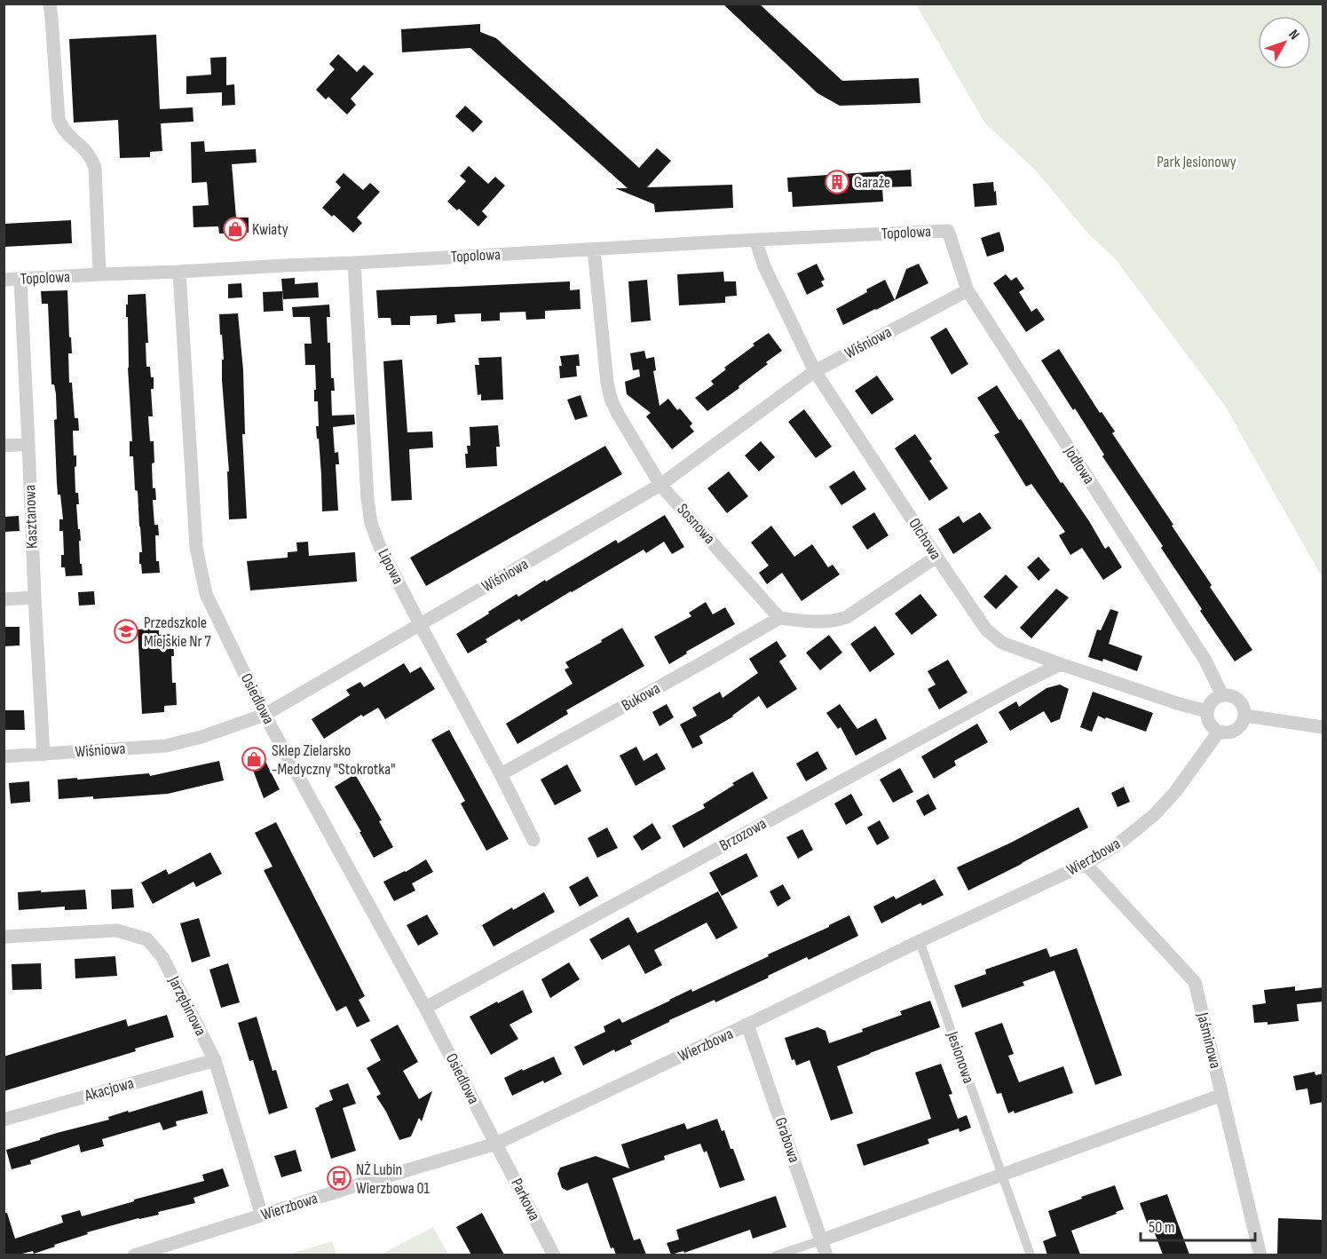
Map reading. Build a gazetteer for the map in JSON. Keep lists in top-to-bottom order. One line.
{"streets":{"street":["Topolowa","Wiśniowa","Jodłowa","Kasztanowa","Sosnowa","Olchowa","Lipowa","Bukowa","Osiedlowa","Brzozowa","Wierzbowa","Jarzębinowa","Jaśminowa","Jesionowa","Akacjowa","Grabowa","Parkowa"]},"crossings":[["Topolowa","Jodłowa"],["Topolowa","Kasztanowa"],["Topolowa","Sosnowa"],["Topolowa","Olchowa"],["Topolowa","Lipowa"],["Topolowa","Osiedlowa"],["Wiśniowa","Jodłowa"],["Wiśniowa","Kasztanowa"],["Wiśniowa","Sosnowa"],["Wiśniowa","Olchowa"],["Wiśniowa","Lipowa"],["Wiśniowa","Osiedlowa"],["Jodłowa","Olchowa"],["Jodłowa","Wierzbowa"],["Sosnowa","Bukowa"],["Olchowa","Brzozowa"],["Olchowa","Wierzbowa"],["Lipowa","Bukowa"],["Osiedlowa","Brzozowa"],["Osiedlowa","Wierzbowa"],["Osiedlowa","Parkowa"],["Wierzbowa","Jarzębinowa"],["Wierzbowa","Jaśminowa"],["Wierzbowa","Jesionowa"],["Wierzbowa","Grabowa"],["Wierzbowa","Parkowa"],["Jarzębinowa","Akacjowa"]],"parks":["Park Jesionowy"],"places":{"building":["Garaże"],"shop":["Kwiaty","Sklep Zielarsko -Medyczny \"Stokrotka\""],"school or university":["Przedszkole Miejskie Nr 7"],"bus stop":["NŻ Lubin Wierzbowa 01"]},"scale_bar":"50 m","north":"top right"}
